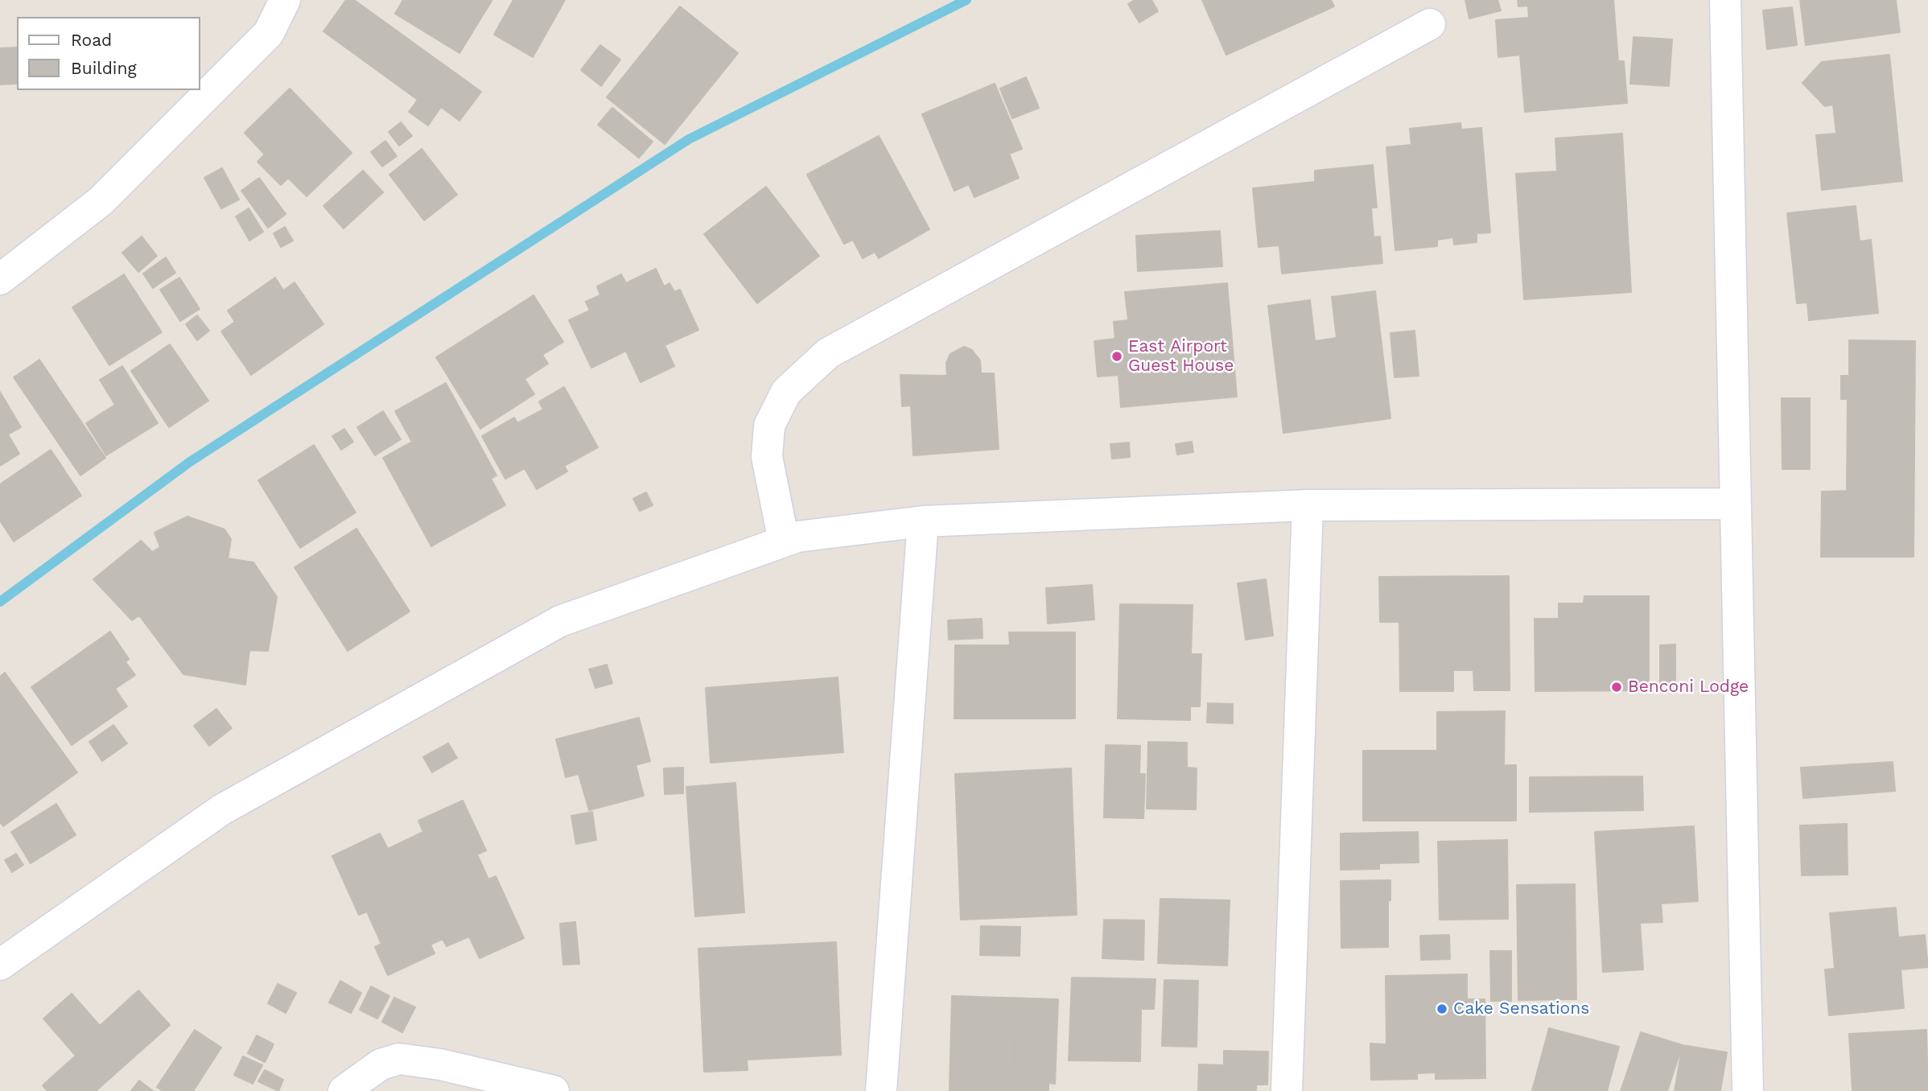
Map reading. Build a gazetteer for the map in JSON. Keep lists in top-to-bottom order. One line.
{"places":["East Airport Guest House","Benconi Lodge","Cake Sensations"],"legend":["Road","Building"]}
